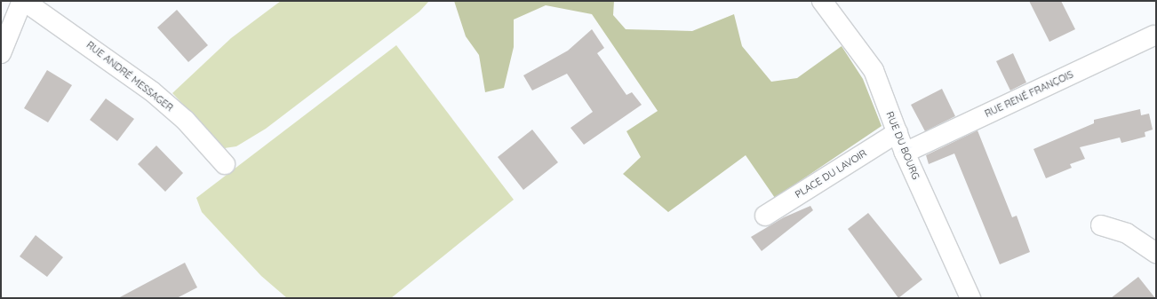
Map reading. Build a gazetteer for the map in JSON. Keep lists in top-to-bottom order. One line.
{"streets":{"street":["RUE ANDRÉ MESSAGER","RUE RENÉ FRANÇOIS","RUE DU BOURG","PLACE DU LAVOIR"]},"crossings":[["RUE RENÉ FRANÇOIS","RUE DU BOURG"],["RUE DU BOURG","PLACE DU LAVOIR"]]}
